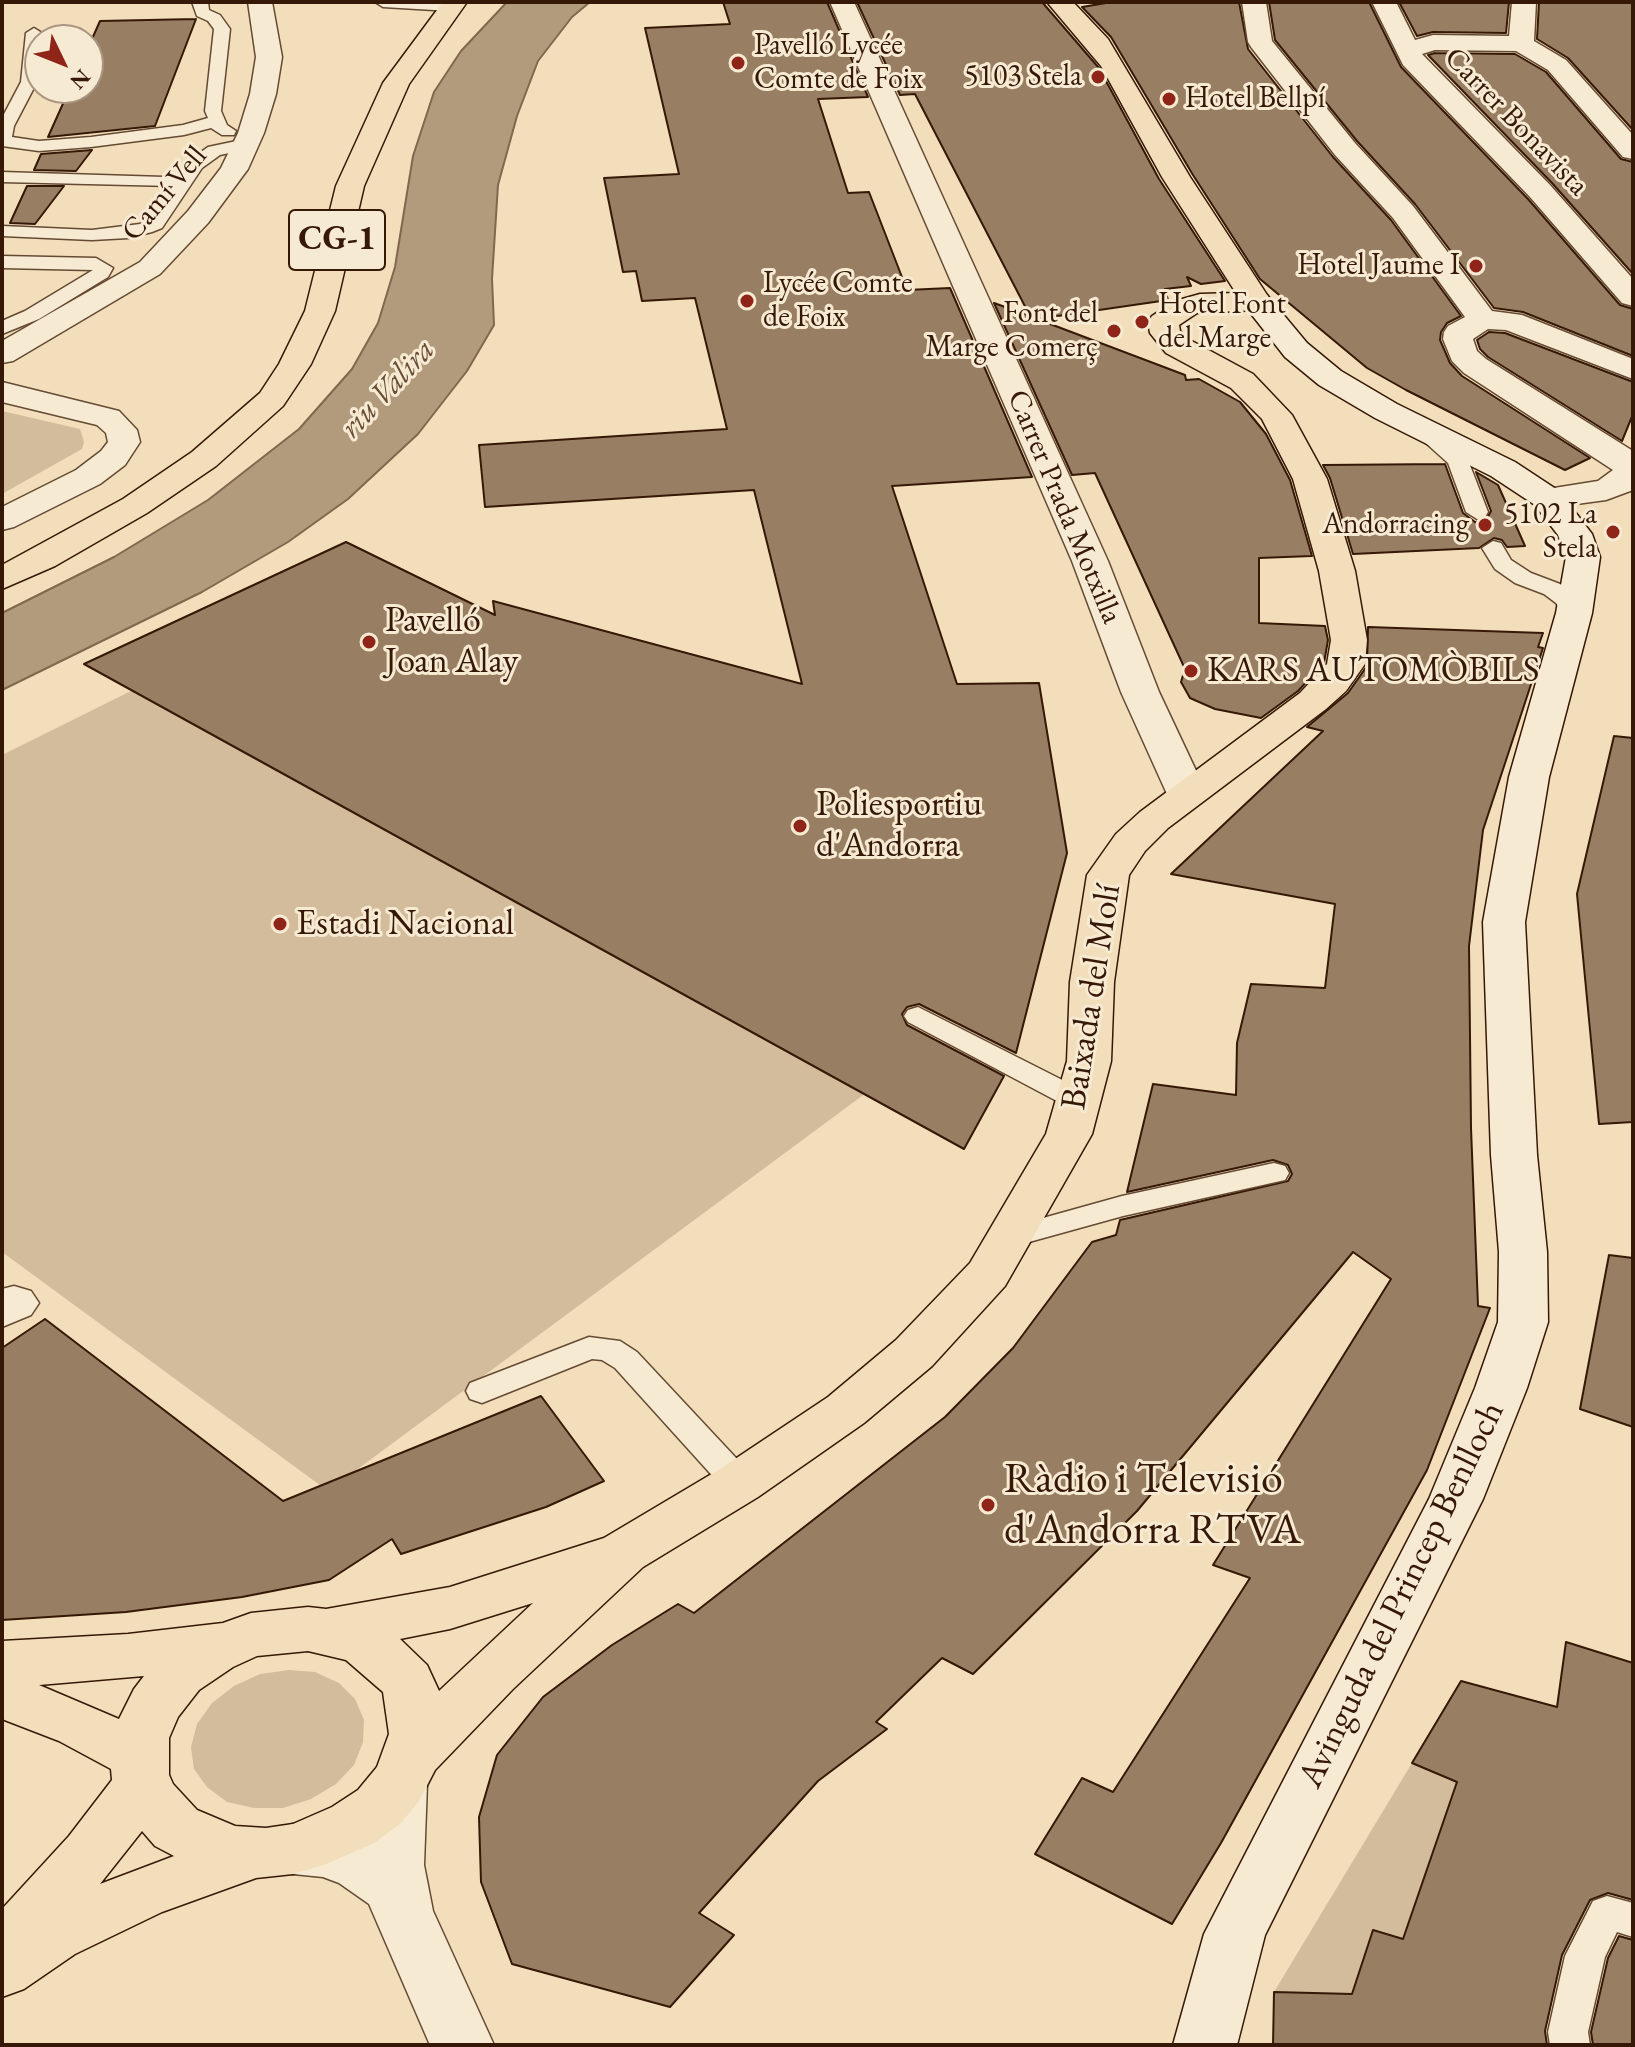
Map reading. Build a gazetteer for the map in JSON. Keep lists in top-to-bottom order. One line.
{"streets":{"main road":["CG-1","Baixada del Molí"],"street":["Carrer Bonavista","Camí Vell","Carrer Prada Motxilla","Avinguda del Princep Benlloch"]},"crossings":[["Carrer Prada Motxilla","Baixada del Molí"],["Baixada del Molí","Avinguda del Princep Benlloch"]],"water":["riu Valira"],"places":["Pavelló Lycée Comte de Foix","5103 Stela","Hotel Bellpí","Hotel Jaume I","Lycée Comte de Foix","Hotel Font del Marge","Font del Marge Comerç","Andorracing","5102 La Stela","Pavelló Joan Alay","KARS AUTOMÒBILS","Poliesportiu d'Andorra","Estadi Nacional","Ràdio i Televisió d'Andorra RTVA"],"north":"bottom right"}
